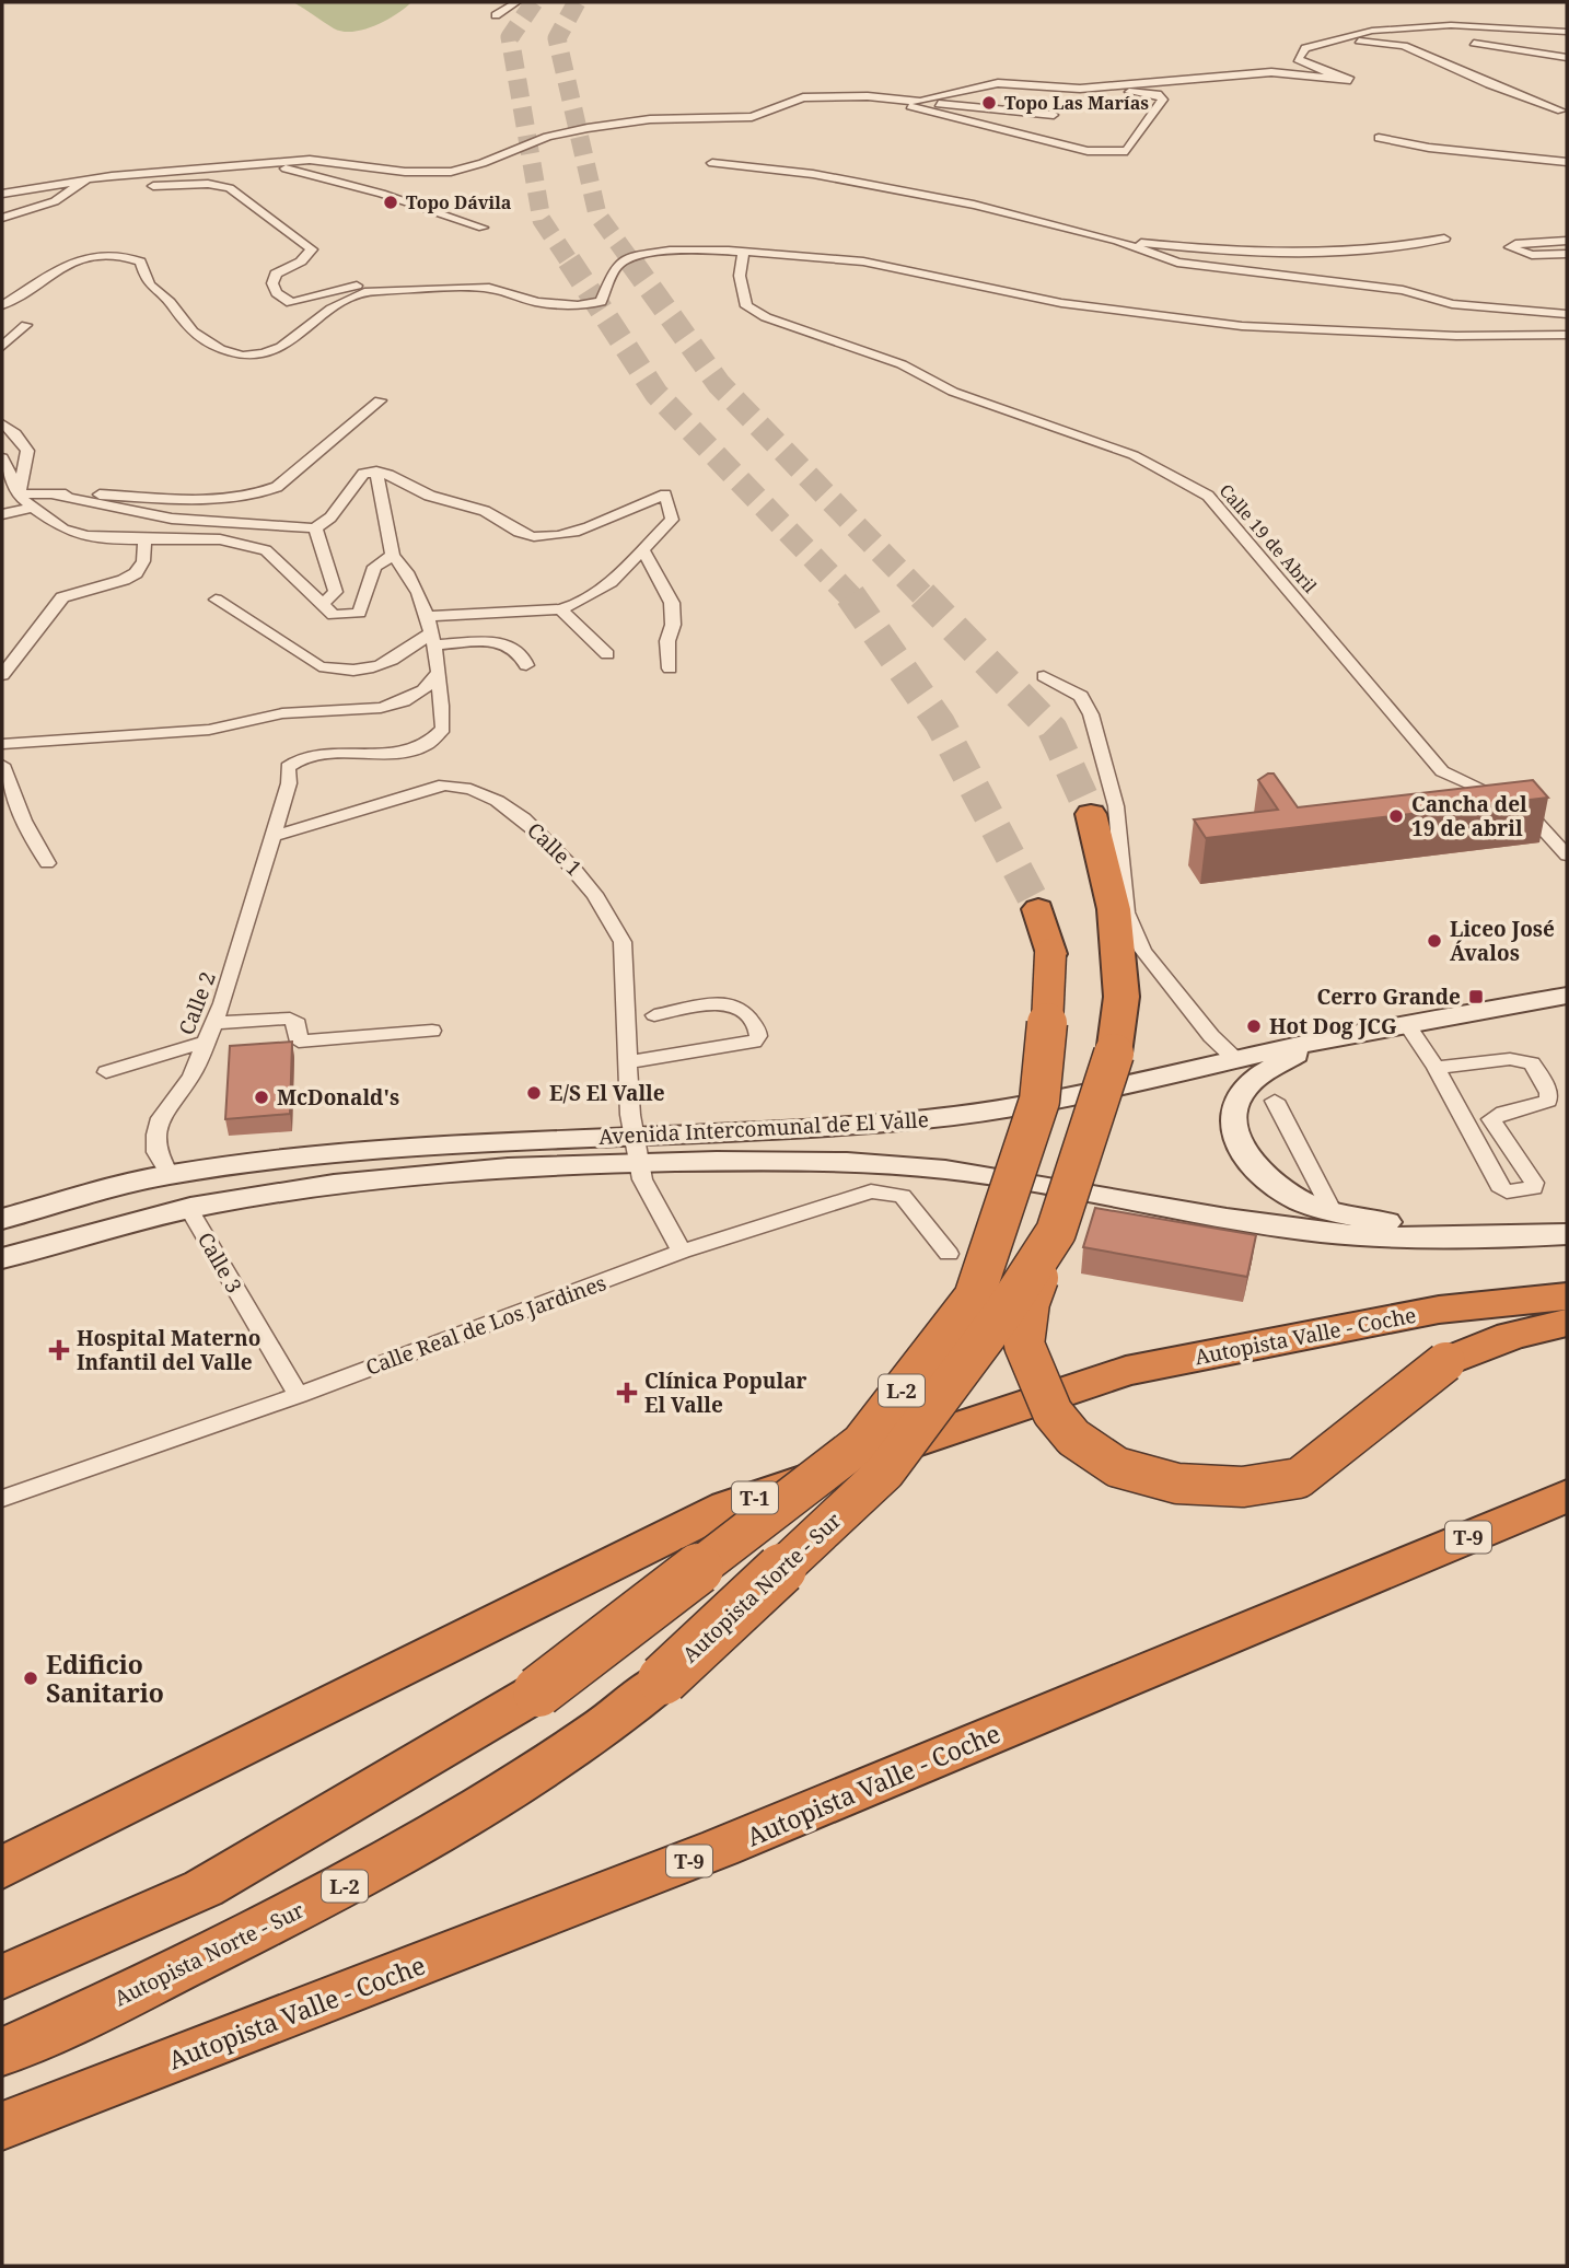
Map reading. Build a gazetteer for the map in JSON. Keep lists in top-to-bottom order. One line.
{"streets":{"highway":["Autopista Valle - Coche","L-2","T-1","T-9","Autopista Norte - Sur"],"main road":["Avenida Intercomunal de El Valle"],"street":["Calle 19 de Abril","Calle 1","Calle 2","Calle 3","Calle Real de Los Jardines"]},"crossings":[["Calle 1","Calle 2"],["Calle 1","Avenida Intercomunal de El Valle"],["Calle 1","Calle Real de Los Jardines"],["Calle 2","Avenida Intercomunal de El Valle"],["Avenida Intercomunal de El Valle","Calle 3"],["Calle 3","Calle Real de Los Jardines"]],"places":{"other":["Topo Las Marías","Topo Dávila","Cancha del 19 de abril","Liceo José Ávalos","Hot Dog JCG","E/S El Valle","McDonald's","Edificio Sanitario"],"transit":["Cerro Grande"],"health":["Hospital Materno Infantil del Valle","Clínica Popular El Valle"]}}
